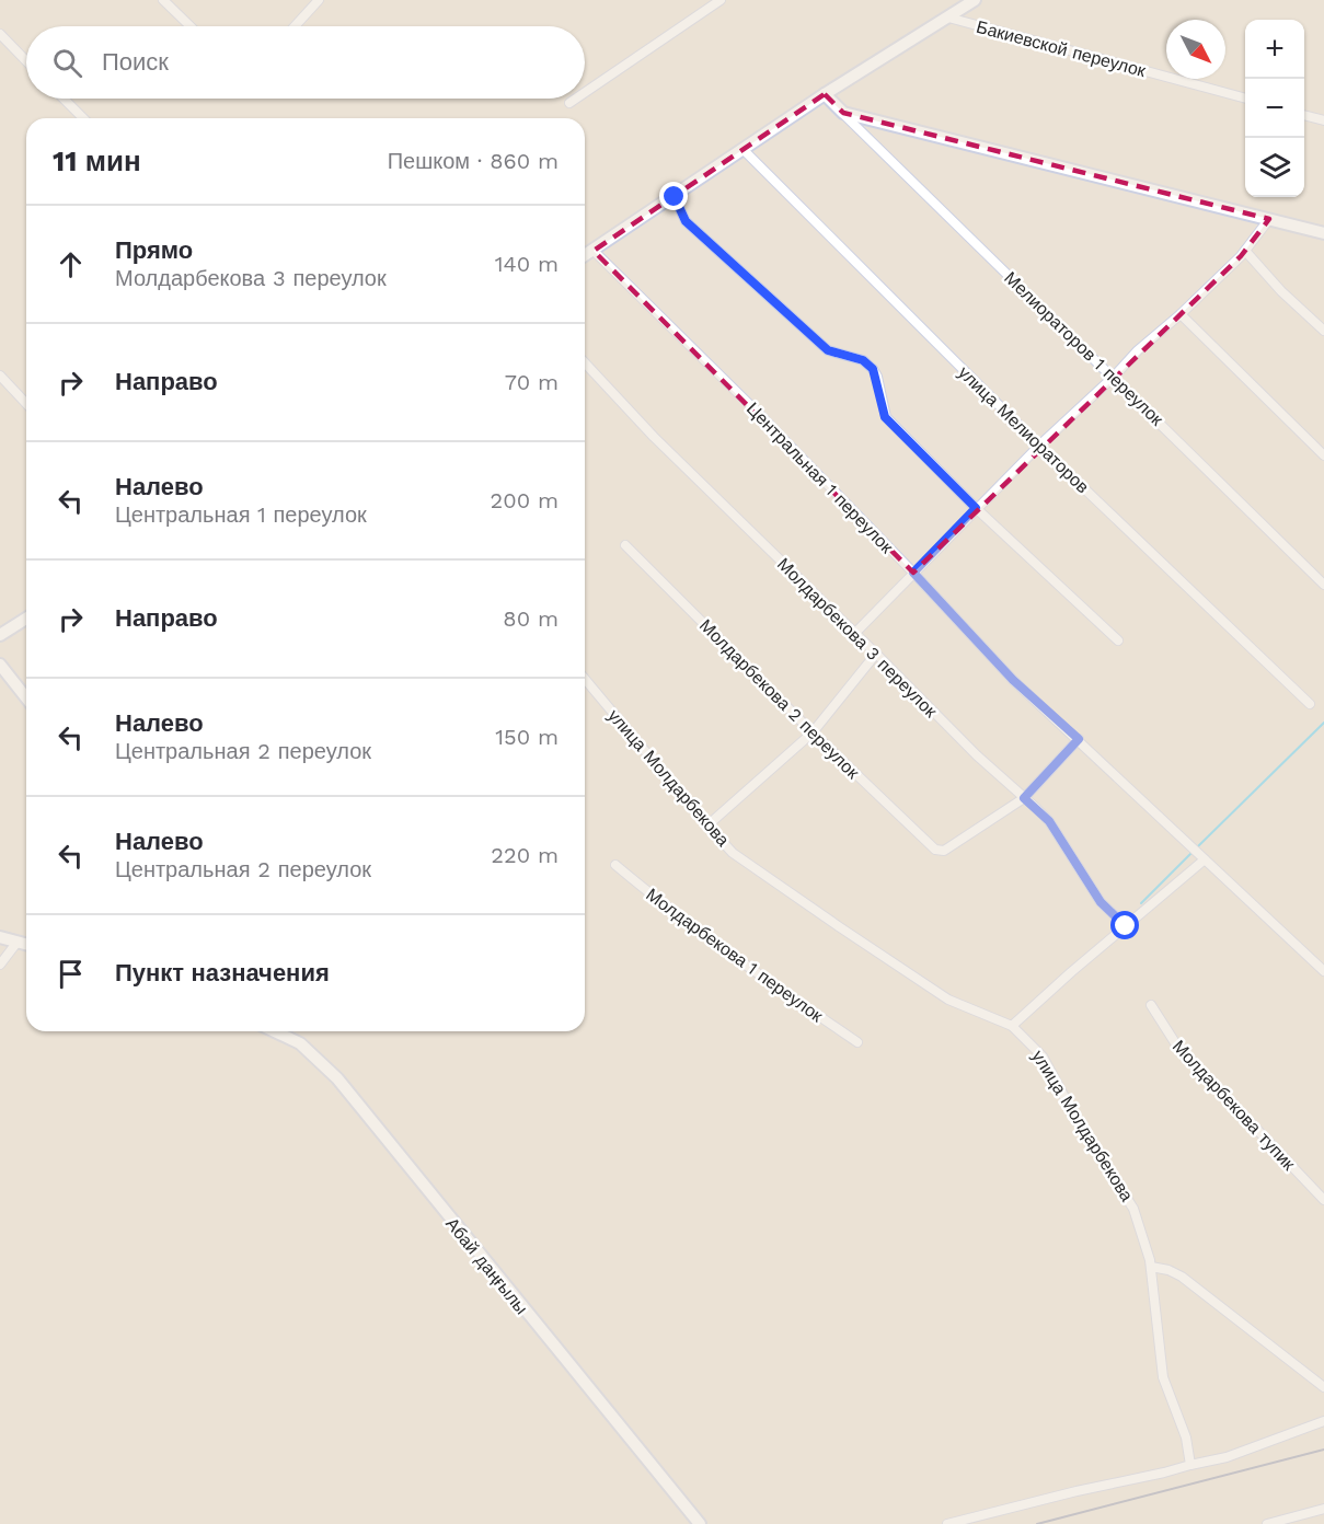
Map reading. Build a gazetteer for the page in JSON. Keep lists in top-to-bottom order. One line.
{"streets":{"street":["Бакиевской переулок","Мелиораторов 1 переулок","улица Мелиораторов","Центральная 1 переулок","Молдарбекова 3 переулок","Молдарбекова 2 переулок","улица Молдарбекова","Молдарбекова 1 переулок","Молдарбекова тупик","Абай даңғылы"]},"crossings":[["Молдарбекова 3 переулок","Молдарбекова 2 переулок"]],"north":"bottom right","page":{"map_buttons":["+","−"],"search":"Поиск","heading":["11 мин","Пешком · 860 m"],"list":[["Прямо","Молдарбекова 3 переулок","140 m"],["Направо","70 m"],["Налево","Центральная 1 переулок","200 m"],["Направо","80 m"],["Налево","Центральная 2 переулок","150 m"],["Налево","Центральная 2 переулок","220 m"],"Пункт назначения"]}}
